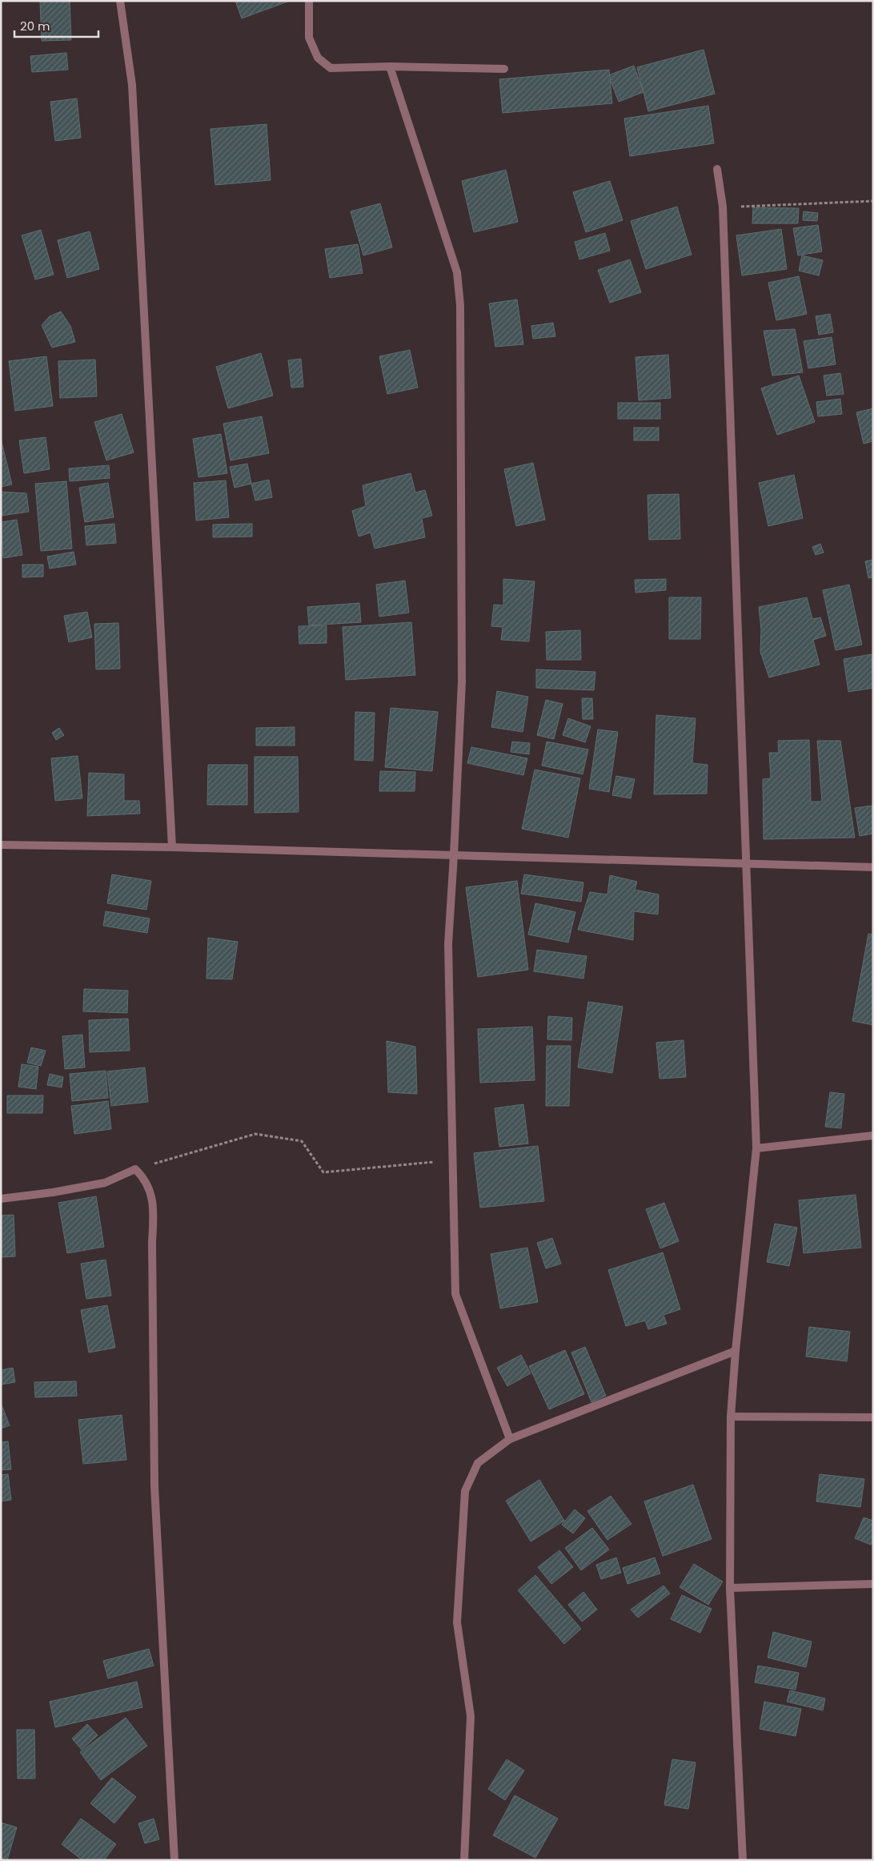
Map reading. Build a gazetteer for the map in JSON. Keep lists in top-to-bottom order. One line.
{"scale_bar":"20 m"}
